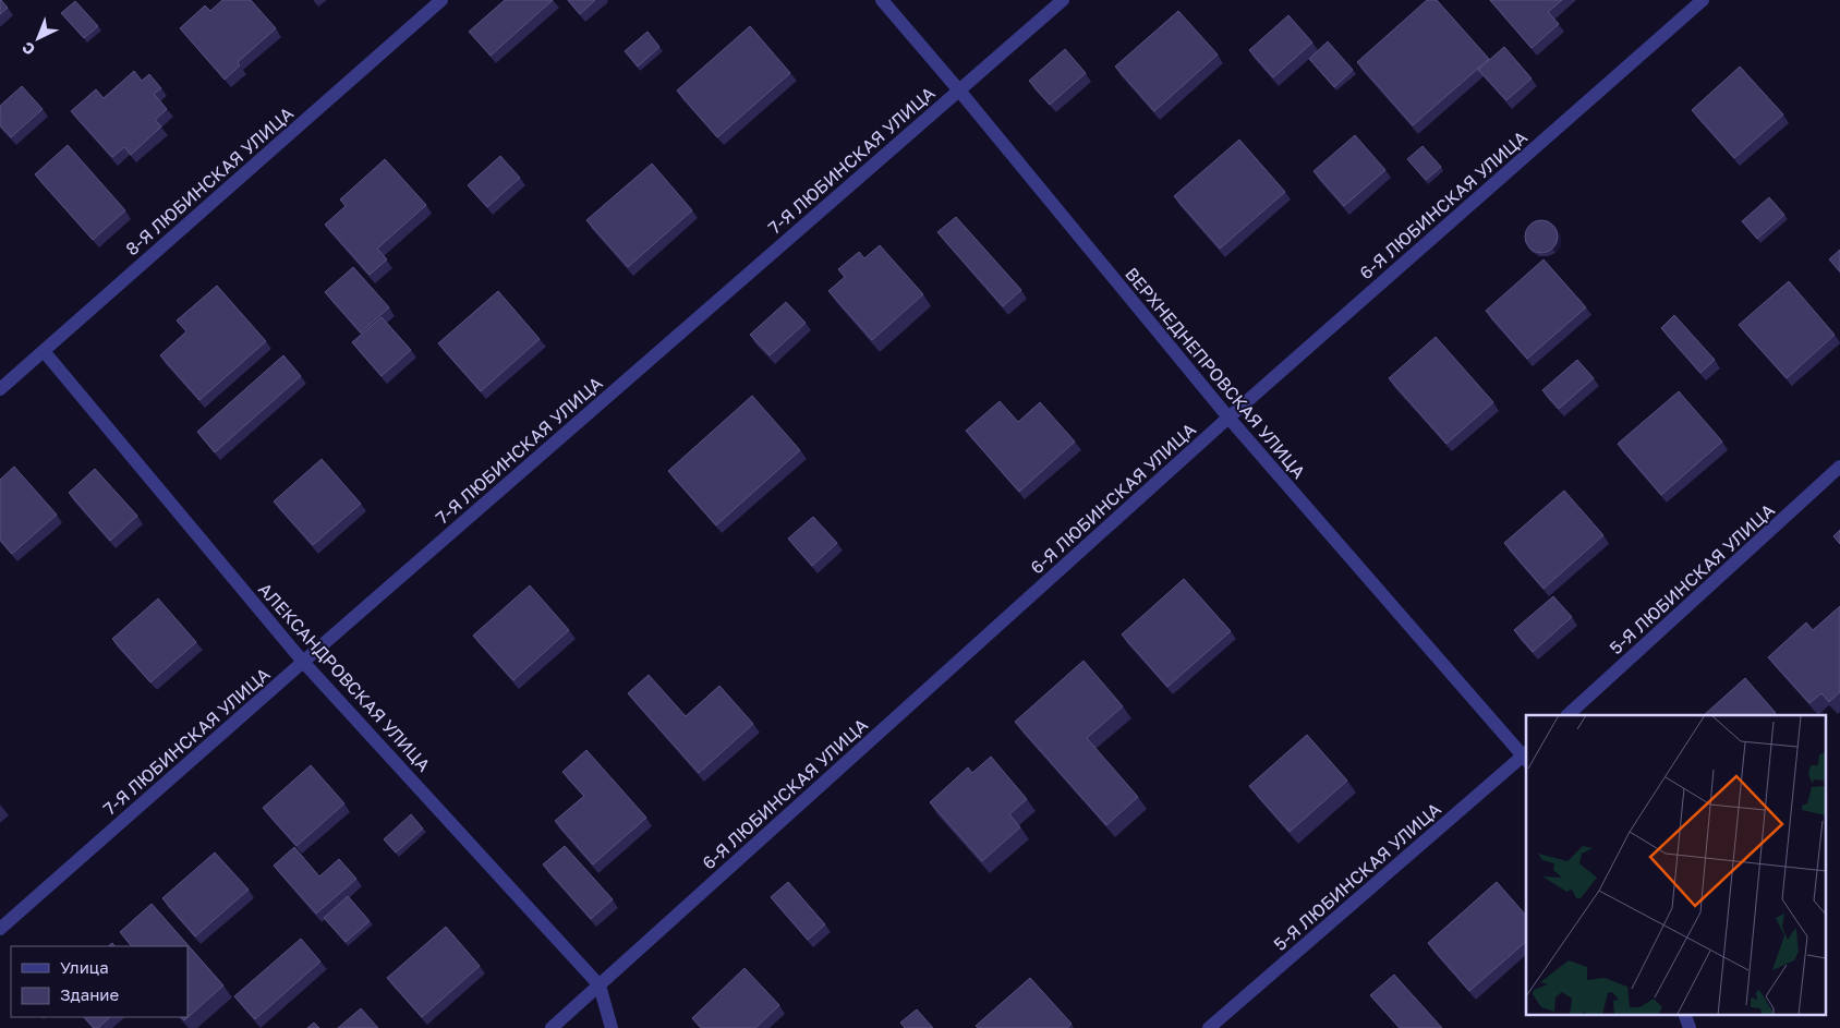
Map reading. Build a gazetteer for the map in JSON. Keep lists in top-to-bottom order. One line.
{"streets":{"street":["7-Я ЛЮБИНСКАЯ УЛИЦА","8-Я ЛЮБИНСКАЯ УЛИЦА","6-Я ЛЮБИНСКАЯ УЛИЦА","ВЕРХНЕДНЕПРОВСКАЯ УЛИЦА","5-Я ЛЮБИНСКАЯ УЛИЦА","АЛЕКСАНДРОВСКАЯ УЛИЦА"]},"crossings":[["7-Я ЛЮБИНСКАЯ УЛИЦА","ВЕРХНЕДНЕПРОВСКАЯ УЛИЦА"],["7-Я ЛЮБИНСКАЯ УЛИЦА","АЛЕКСАНДРОВСКАЯ УЛИЦА"],["8-Я ЛЮБИНСКАЯ УЛИЦА","АЛЕКСАНДРОВСКАЯ УЛИЦА"],["6-Я ЛЮБИНСКАЯ УЛИЦА","ВЕРХНЕДНЕПРОВСКАЯ УЛИЦА"],["6-Я ЛЮБИНСКАЯ УЛИЦА","АЛЕКСАНДРОВСКАЯ УЛИЦА"],["ВЕРХНЕДНЕПРОВСКАЯ УЛИЦА","5-Я ЛЮБИНСКАЯ УЛИЦА"]],"legend":["Улица","Здание"],"north":"bottom left"}
